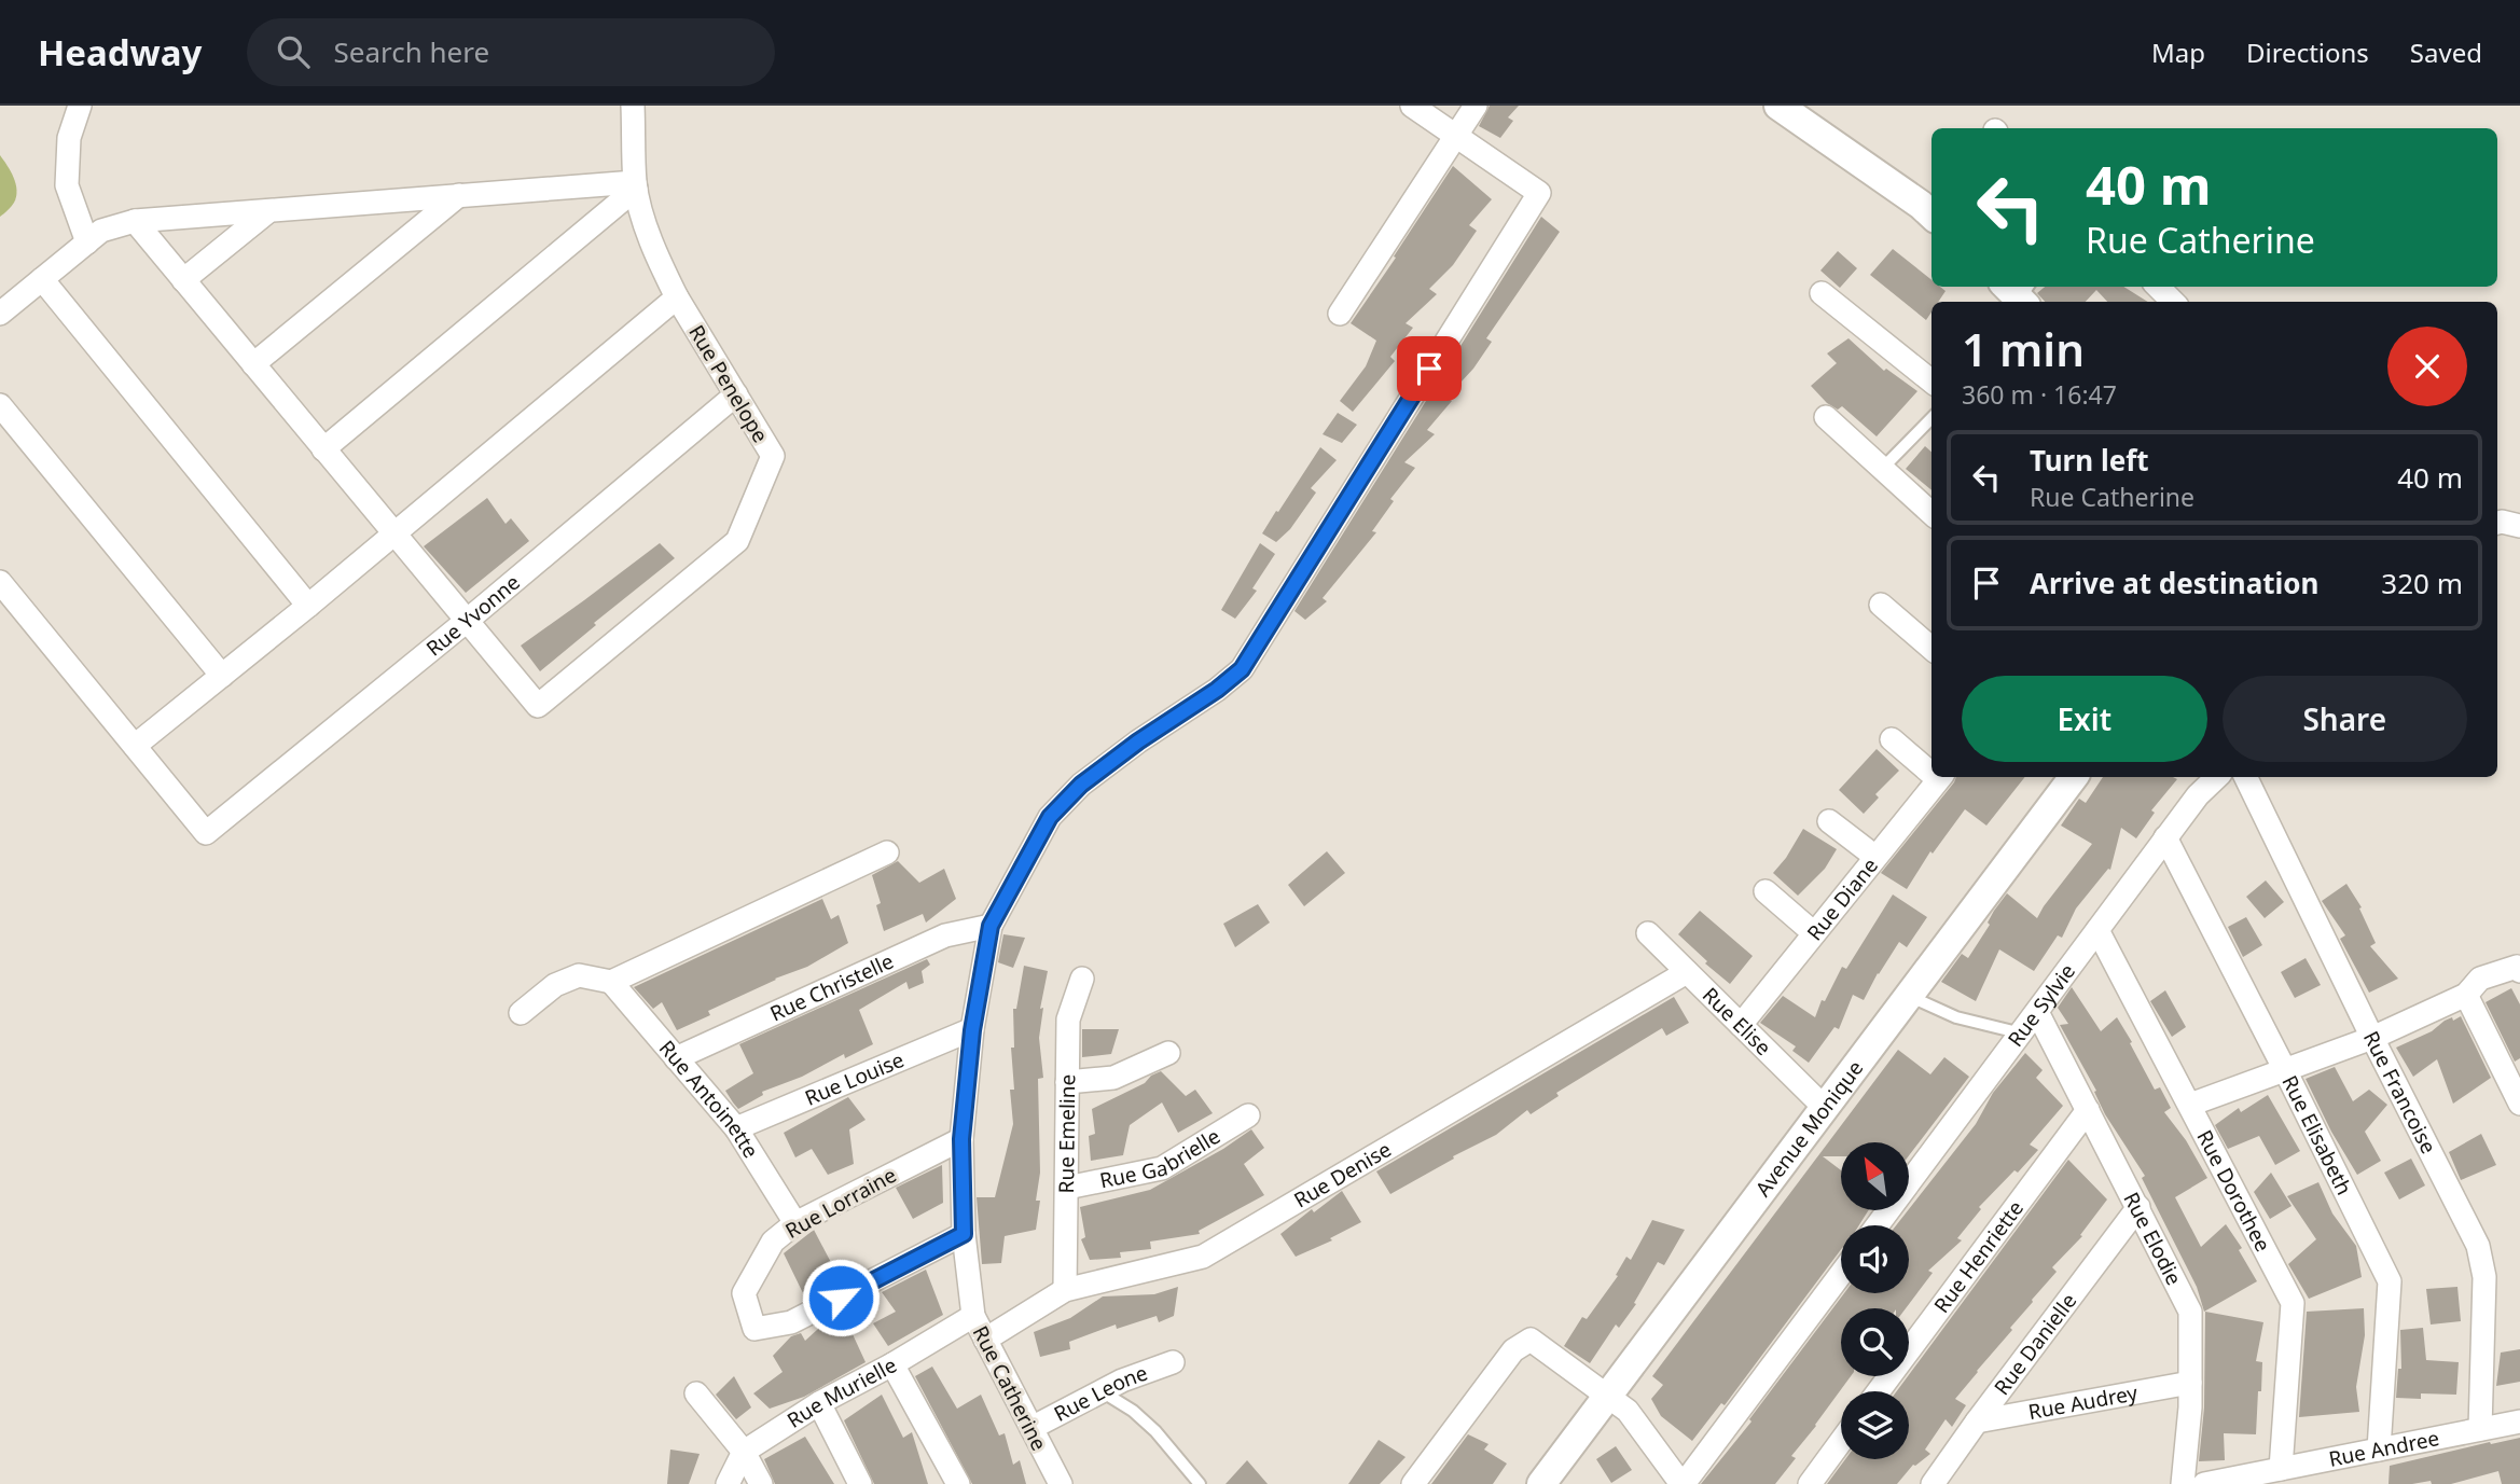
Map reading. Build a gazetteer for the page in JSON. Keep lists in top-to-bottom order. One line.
{"streets":{"street":["Rue Penelope","Rue Yvonne","Rue Diane","Rue Christelle","Rue Sylvie","Rue Elise","Rue Louise","Rue Francoise","Rue Antoinette","Avenue Monique","Rue Emeline","Rue Elisabeth","Rue Gabrielle","Rue Denise","Rue Dorothee","Rue Lorraine","Rue Elodie","Rue Henriette","Rue Danielle","Rue Catherine","Rue Murielle","Rue Leone","Rue Audrey","Rue Andree"]},"crossings":[["Rue Penelope","Rue Yvonne"],["Rue Diane","Rue Elise"],["Rue Christelle","Rue Antoinette"],["Rue Christelle","Rue Catherine"],["Rue Sylvie","Rue Elisabeth"],["Rue Sylvie","Rue Dorothee"],["Rue Sylvie","Rue Elodie"],["Rue Elise","Avenue Monique"],["Rue Elise","Rue Denise"],["Rue Louise","Rue Antoinette"],["Rue Louise","Rue Catherine"],["Rue Francoise","Rue Andree"],["Rue Antoinette","Rue Lorraine"],["Rue Emeline","Rue Gabrielle"],["Rue Emeline","Rue Denise"],["Rue Elisabeth","Rue Andree"],["Rue Denise","Rue Catherine"],["Rue Dorothee","Rue Andree"],["Rue Lorraine","Rue Catherine"],["Rue Elodie","Rue Henriette"],["Rue Elodie","Rue Danielle"],["Rue Elodie","Rue Audrey"],["Rue Danielle","Rue Audrey"],["Rue Catherine","Rue Murielle"],["Rue Catherine","Rue Leone"]],"north":"top left","page":{"header":"Headway","search":"Search here","nav":["Map","Directions","Saved"],"turn":["40 m","Rue Catherine"],"heading":["1 min","360 m · 16:47"],"list":[{"name":"Turn left","note":"Rue Catherine","value":"40 m"},{"name":"Arrive at destination","value":"320 m"}],"buttons":["Exit","Share"]}}
